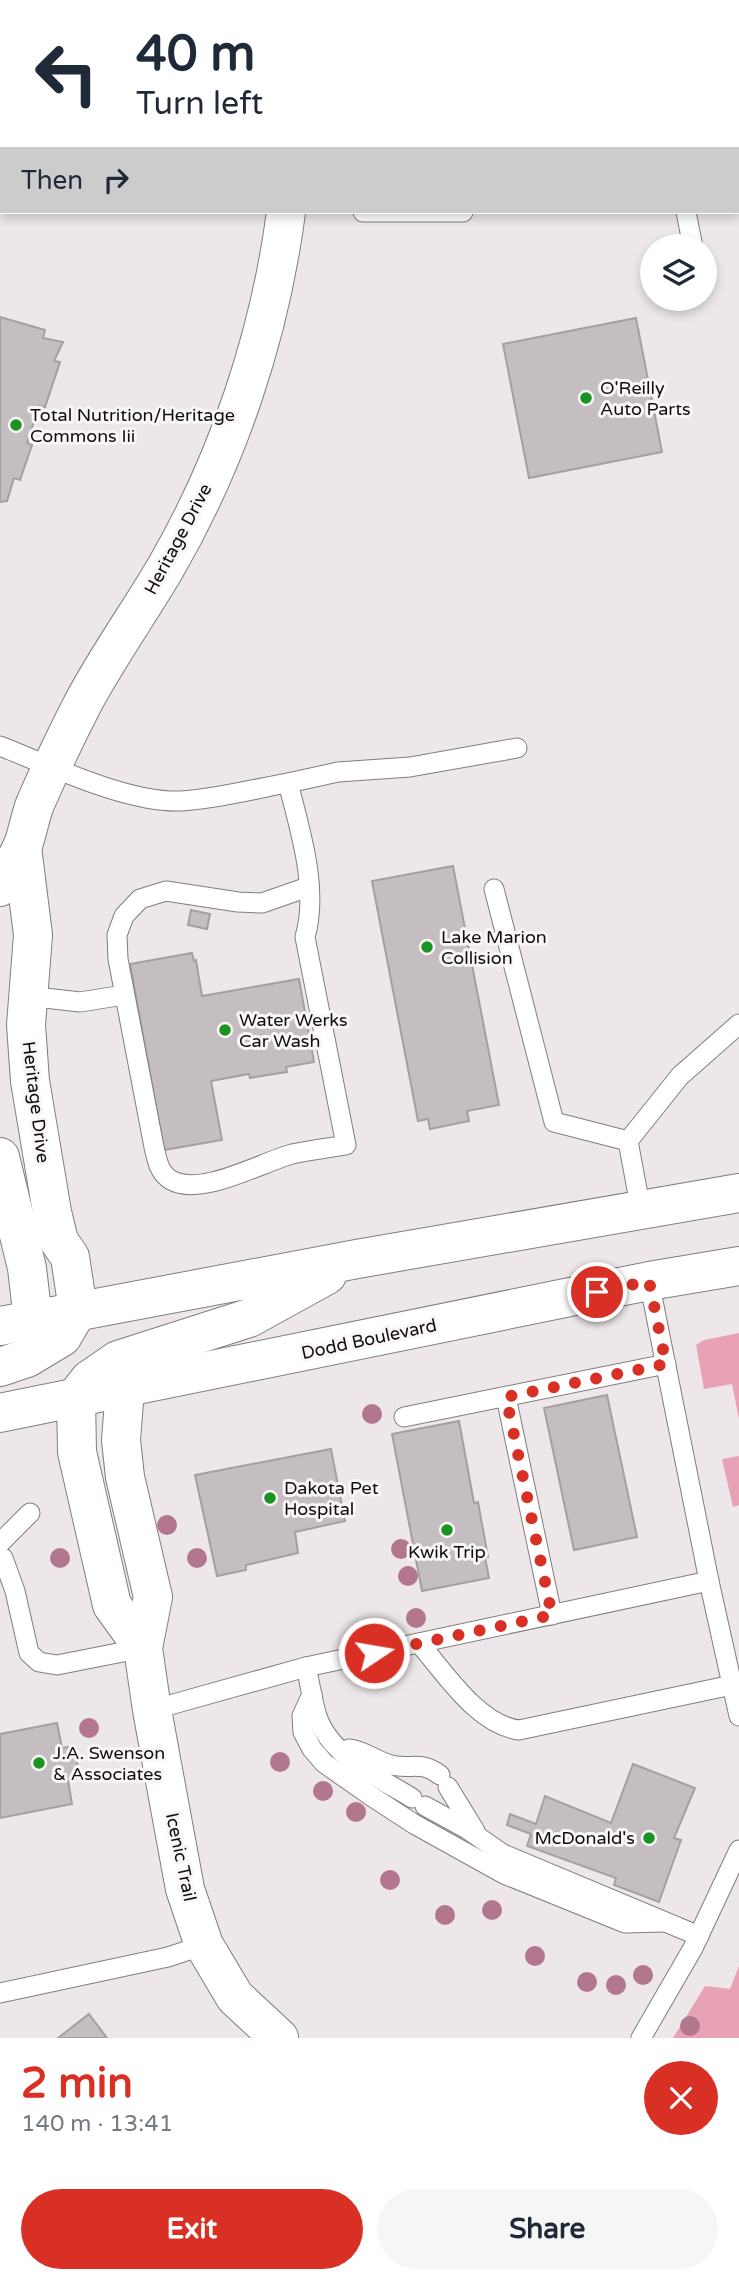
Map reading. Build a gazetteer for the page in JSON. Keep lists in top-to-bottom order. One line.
{"streets":{"street":["Heritage Drive","Dodd Boulevard","Icenic Trail"]},"crossings":[["Dodd Boulevard","Icenic Trail"]],"places":["O'Reilly Auto Parts","Total Nutrition/Heritage Commons Iii","Lake Marion Collision","Water Werks Car Wash","Dakota Pet Hospital","Kwik Trip","J.A. Swenson & Associates","McDonald's"],"page":{"turn":["40 m","Turn left"],"then":"Then","heading":["2 min","140 m · 13:41"],"buttons":["Exit","Share"]}}
